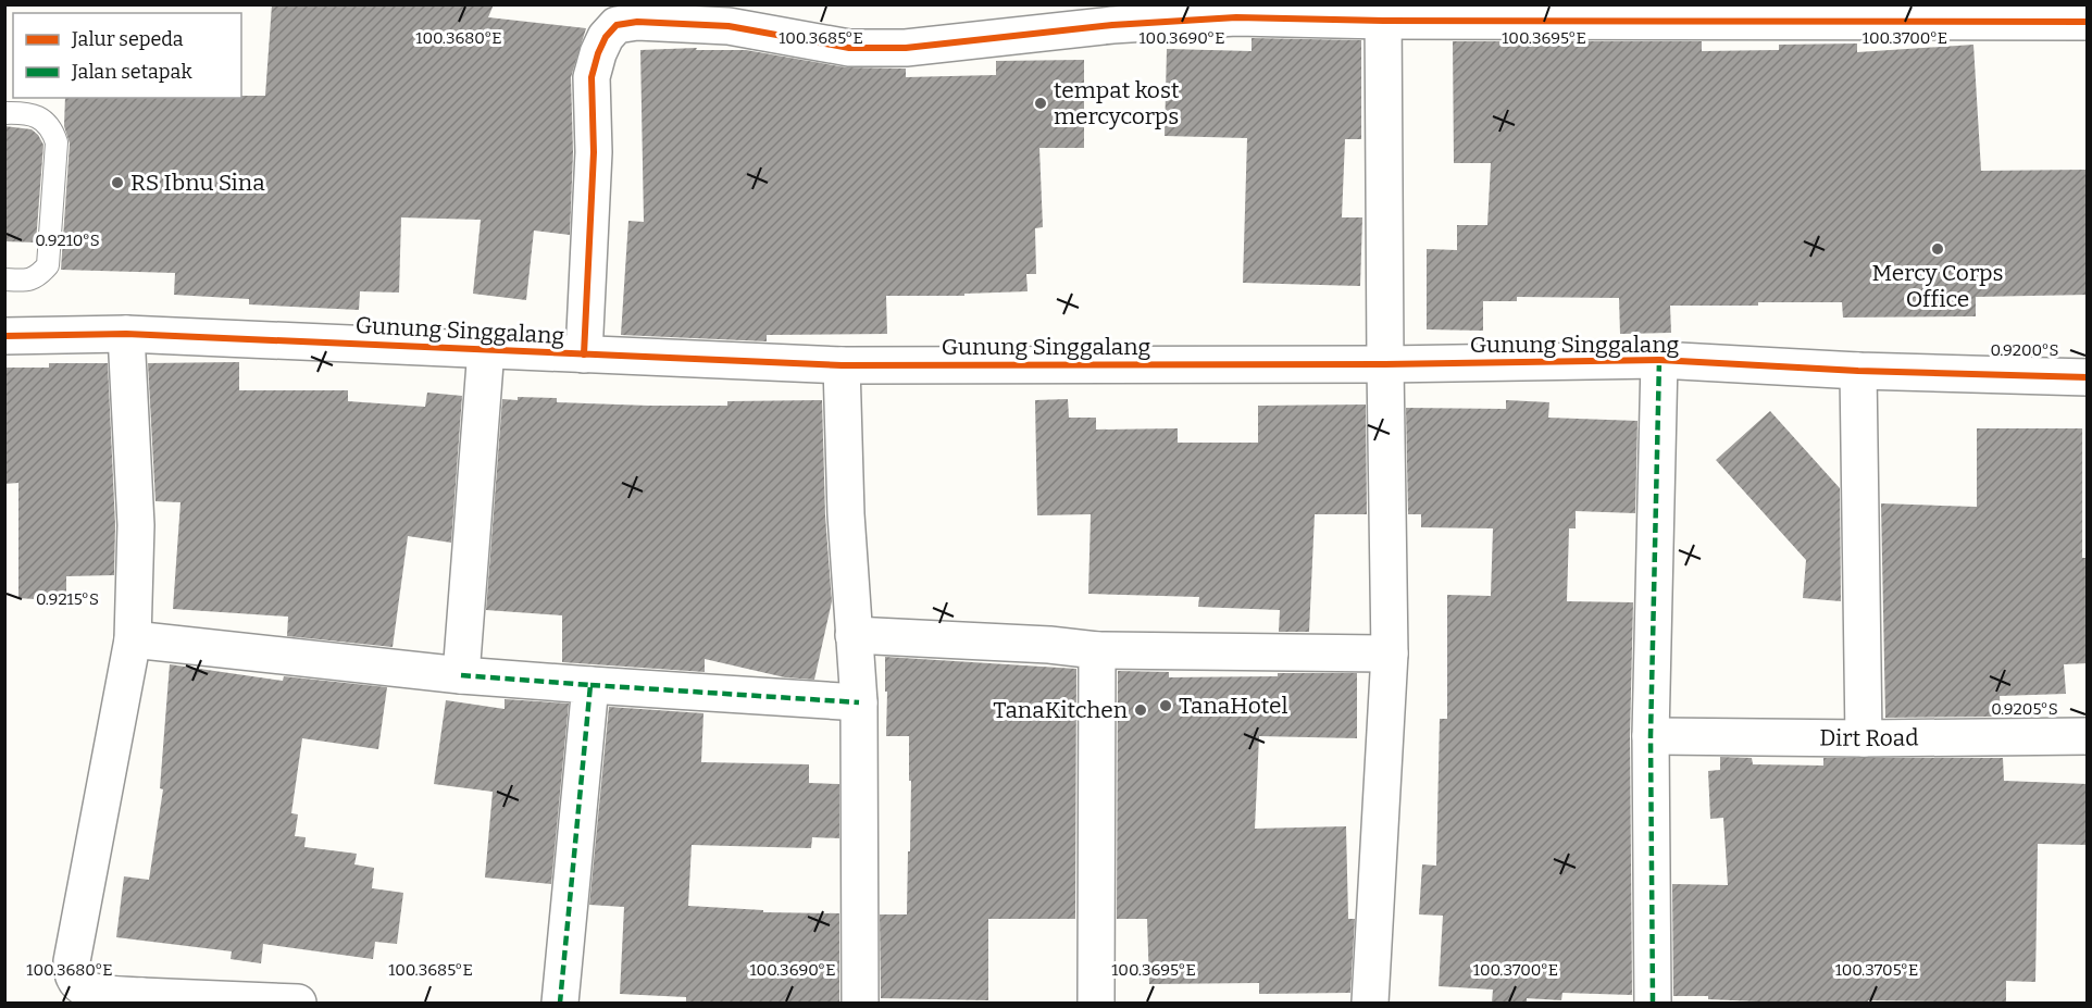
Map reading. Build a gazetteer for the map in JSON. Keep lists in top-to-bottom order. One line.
{"streets":{"street":["Gunung Singgalang","Dirt Road"]},"places":["tempat kost mercycorps","RS Ibnu Sina","Mercy Corps Office","TanaHotel","TanaKitchen"],"legend":["Jalur sepeda","Jalan setapak"],"coordinates":["100.3690°E","100.3680°E","100.3685°E","100.3695°E","100.3700°E","0.9210°S","0.9200°S","0.9215°S","0.9205°S","100.3705°E"]}
